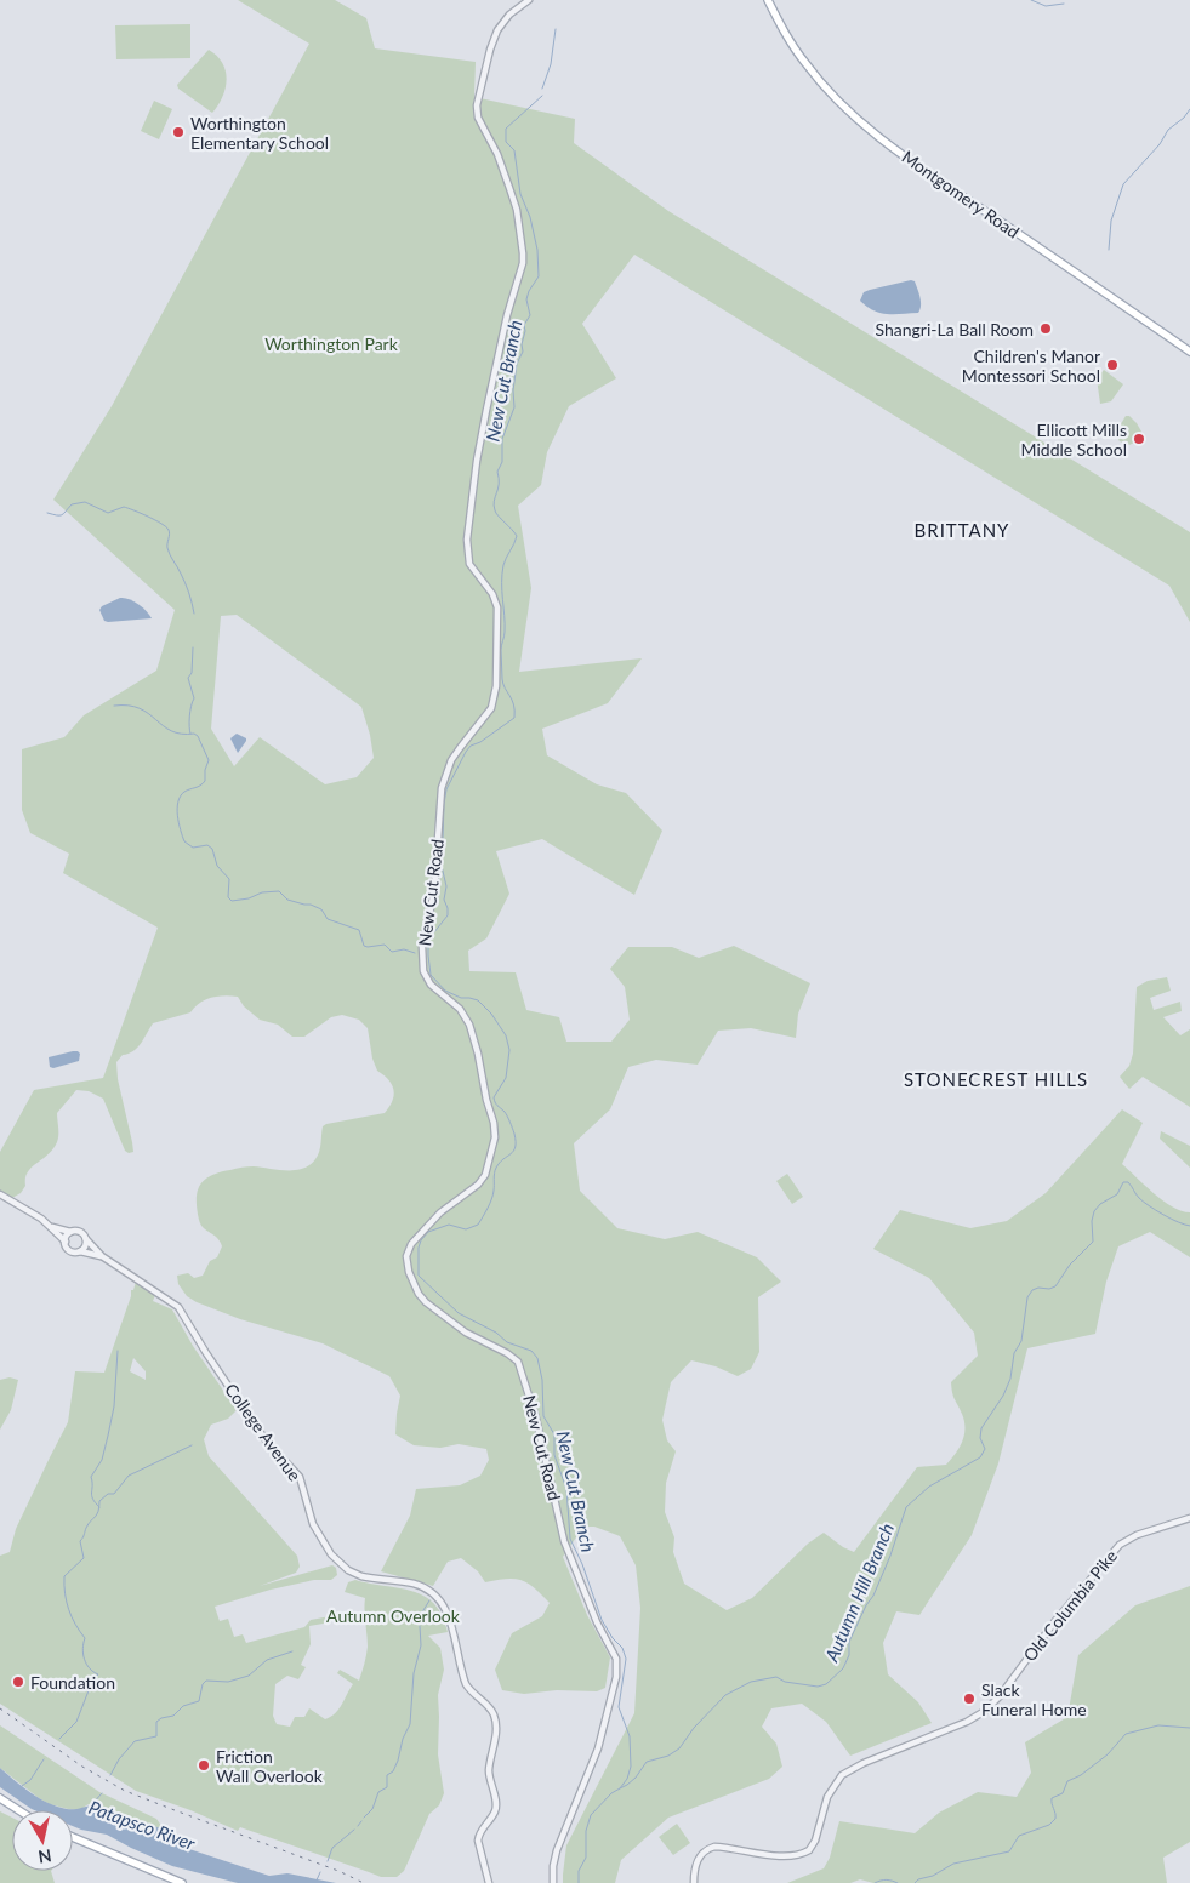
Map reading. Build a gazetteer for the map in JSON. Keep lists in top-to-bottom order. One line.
{"streets":{"main road":["Montgomery Road"],"street":["New Cut Road","College Avenue","Old Columbia Pike"]},"districts":["BRITTANY","STONECREST HILLS"],"water":["New Cut Branch","Autumn Hill Branch","Patapsco River"],"parks":["Worthington Park","Autumn Overlook"],"places":["Worthington Elementary School","Shangri-La Ball Room","Children's Manor Montessori School","Ellicott Mills Middle School","Foundation","Slack Funeral Home","Friction Wall Overlook"],"north":"bottom"}
